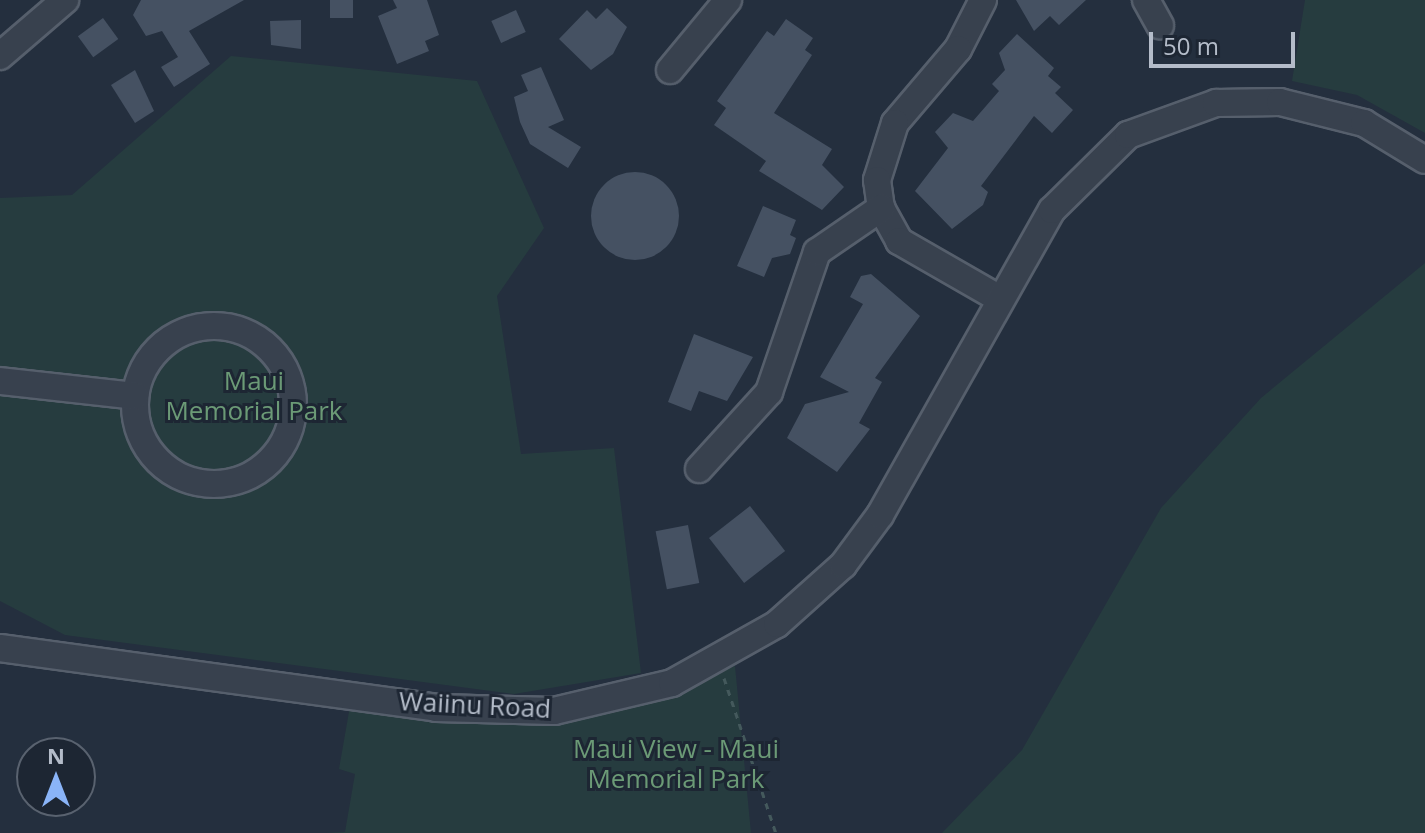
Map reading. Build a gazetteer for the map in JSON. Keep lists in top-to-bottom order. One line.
{"streets":{"street":["Waiinu Road"]},"parks":["Maui Memorial Park","Maui View - Maui Memorial Park"],"scale_bar":"50 m","north":"top"}
